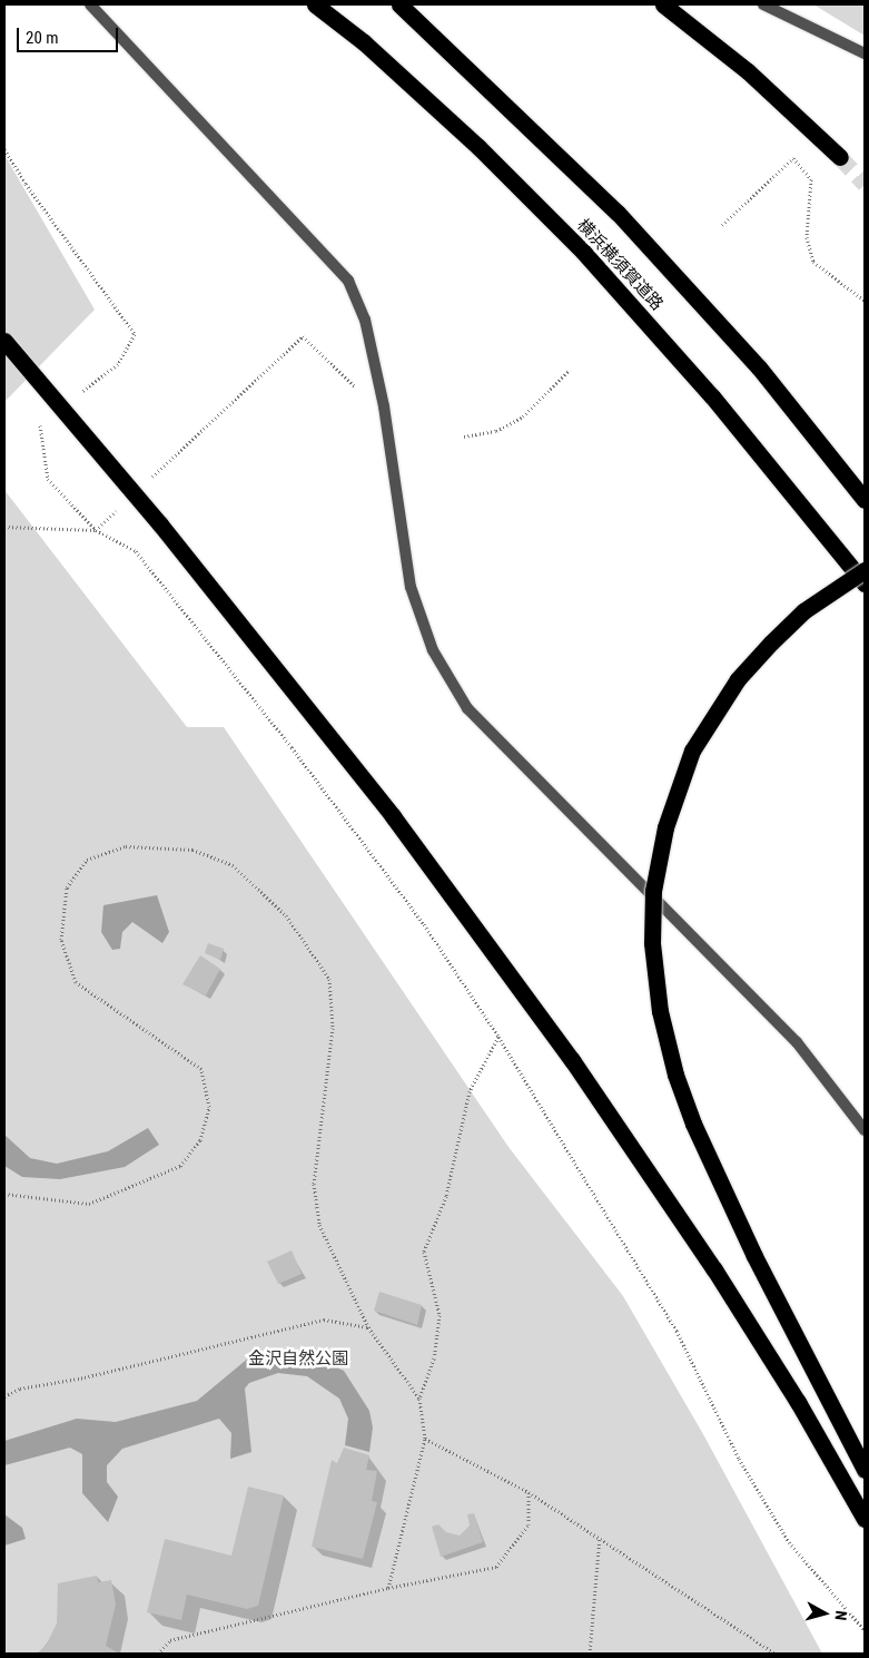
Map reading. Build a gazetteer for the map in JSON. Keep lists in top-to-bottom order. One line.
{"streets":{"highway":["横浜横須賀道路"]},"parks":["金沢自然公園"],"scale_bar":"20 m","north":"right"}
